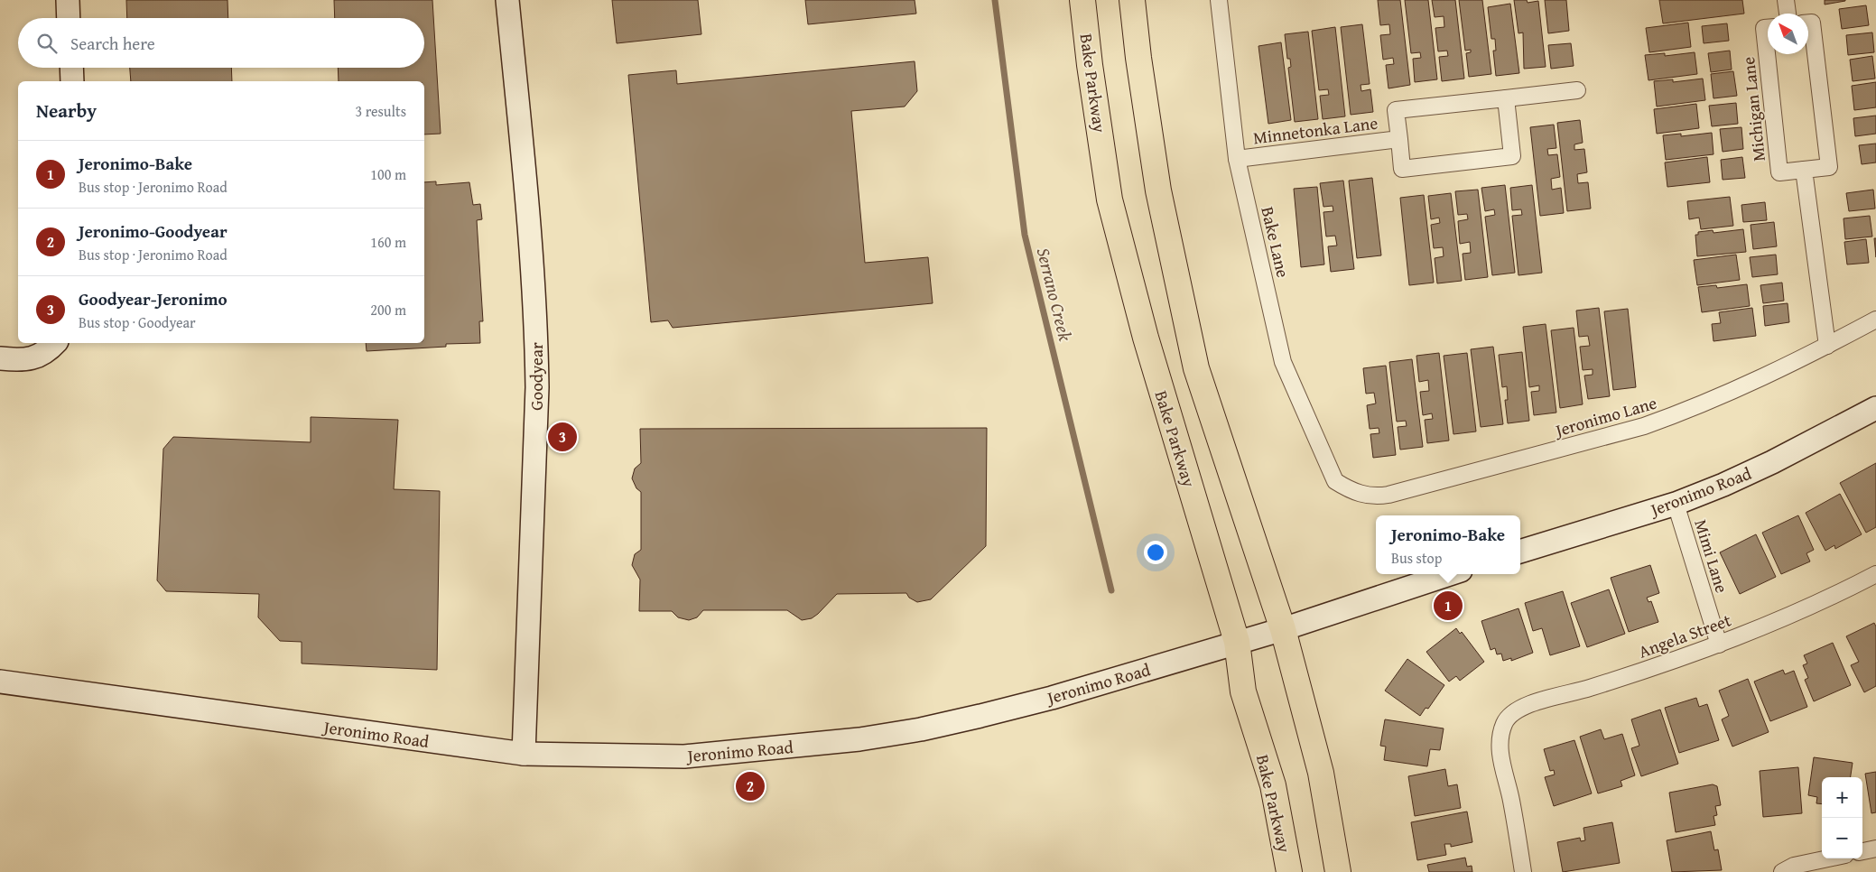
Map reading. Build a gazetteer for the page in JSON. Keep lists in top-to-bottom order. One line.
{"streets":{"main road":["Bake Parkway","Goodyear","Jeronimo Road"],"street":["Michigan Lane","Minnetonka Lane","Bake Lane","Jeronimo Lane","Mimi Lane","Angela Street"]},"crossings":[["Bake Parkway","Jeronimo Road"],["Minnetonka Lane","Bake Lane"],["Bake Lane","Jeronimo Lane"],["Goodyear","Jeronimo Road"],["Jeronimo Road","Mimi Lane"],["Mimi Lane","Angela Street"]],"water":["Serrano Creek"],"north":"top left","page":{"search":"Search here","heading":["Nearby","3 results"],"list":[{"mark":"1","name":"Jeronimo-Bake","note":"Bus stop · Jeronimo Road","value":"100 m"},{"mark":"2","name":"Jeronimo-Goodyear","note":"Bus stop · Jeronimo Road","value":"160 m"},{"mark":"3","name":"Goodyear-Jeronimo","note":"Bus stop · Goodyear","value":"200 m"}],"pins":["3","1","2"],"popup":["Jeronimo-Bake","Bus stop"],"map_buttons":["+","−"]}}
